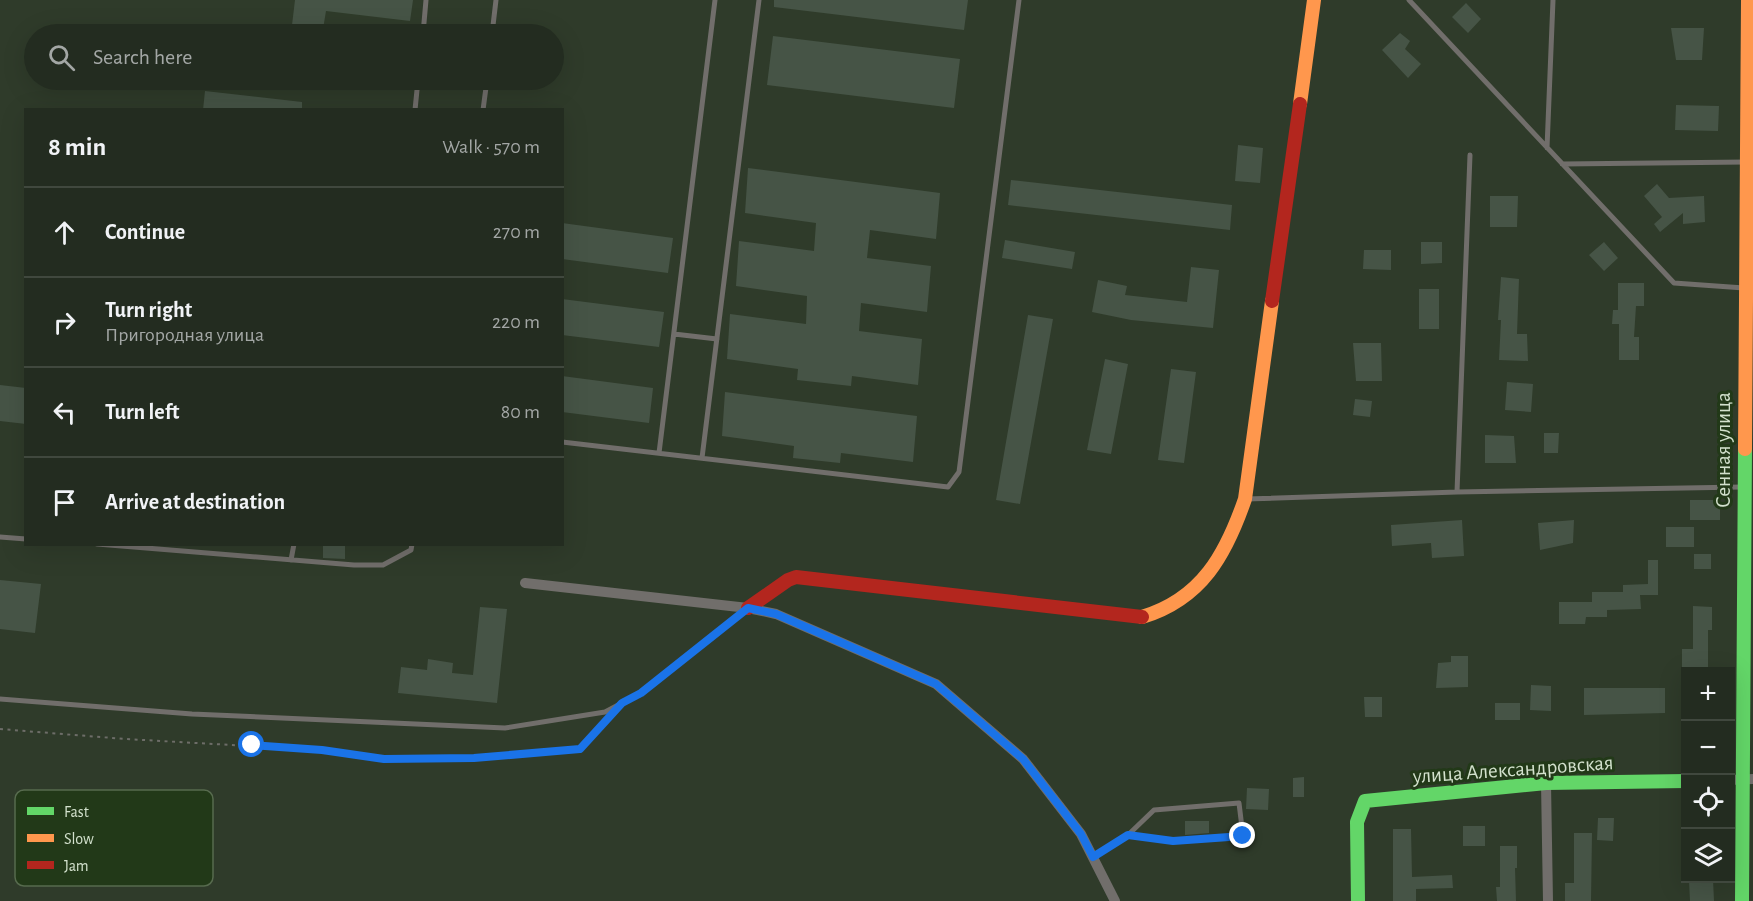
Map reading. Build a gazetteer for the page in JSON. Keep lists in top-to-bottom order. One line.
{"streets":{"street":["Сенная улица","улица Александровская"]},"legend":["Fast","Slow","Jam"],"page":{"search":"Search here","heading":["8 min","Walk · 570 m"],"list":[["Continue","270 m"],["Turn right","Пригородная улица","220 m"],["Turn left","80 m"],"Arrive at destination"],"map_buttons":["+","−"]}}
